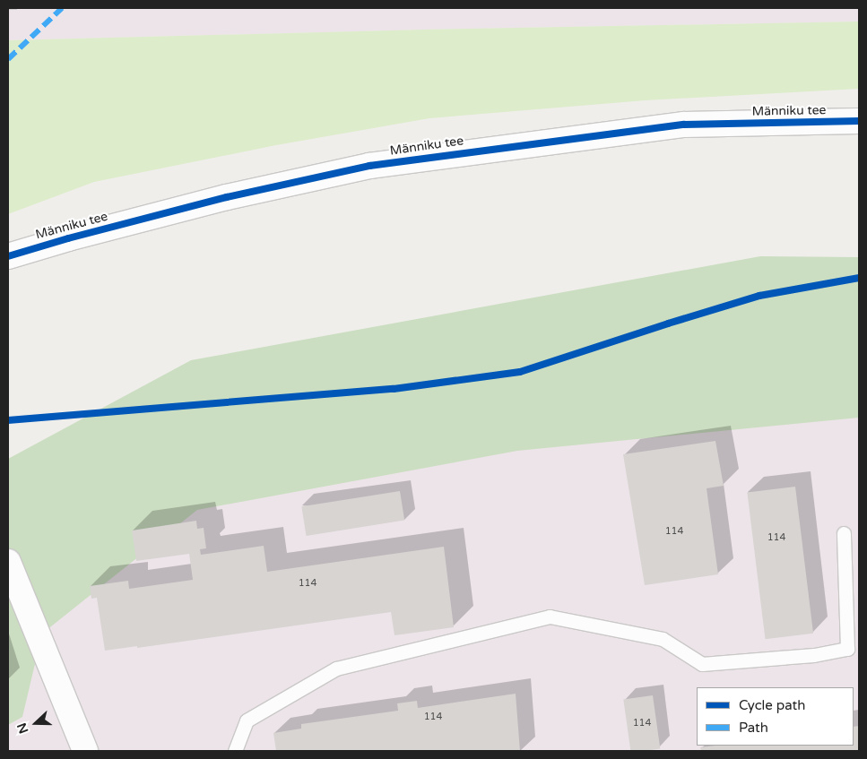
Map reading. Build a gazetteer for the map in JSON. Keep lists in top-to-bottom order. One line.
{"streets":{"street":["Männiku tee"]},"house_numbers":["114","114","114","114","114"],"legend":["Cycle path","Path"],"north":"left"}
